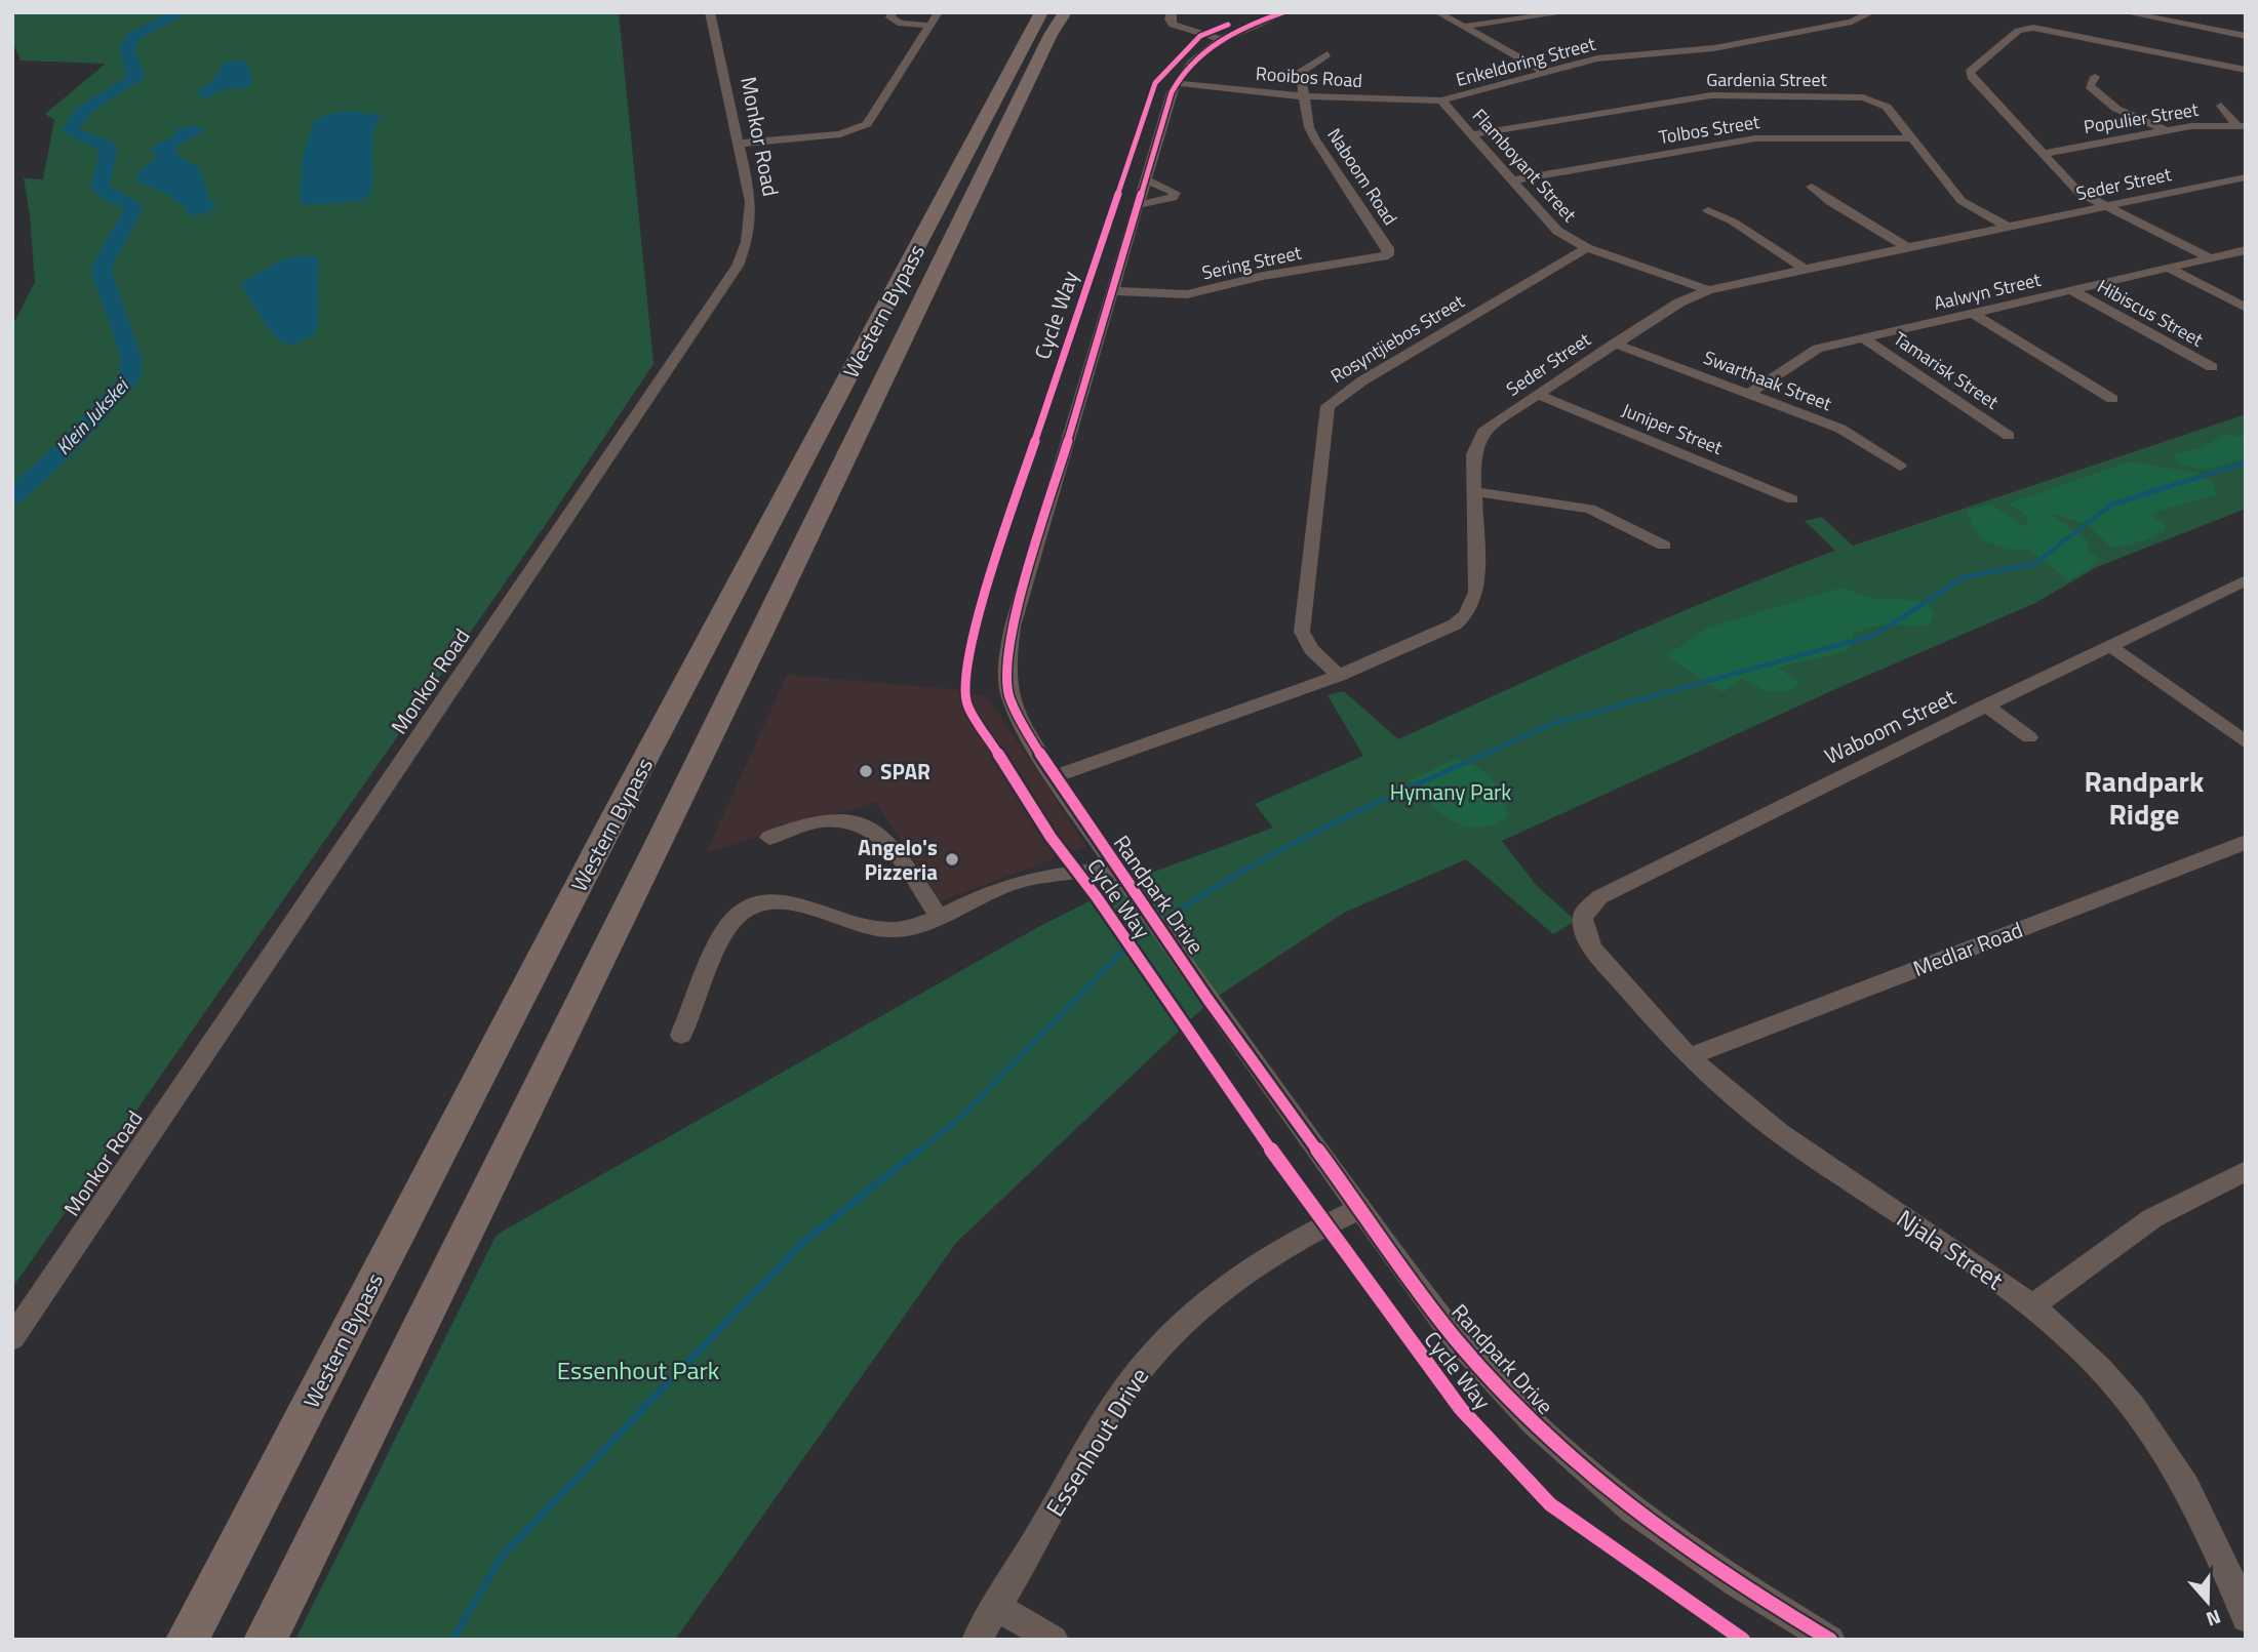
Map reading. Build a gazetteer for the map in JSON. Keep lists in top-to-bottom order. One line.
{"streets":{"highway":["Western Bypass"],"street":["Enkeldoring Street","Rooibos Road","Gardenia Street","Populier Street","Tolbos Street","Monkor Road","Flamboyant Street","Naboom Road","Seder Street","Sering Street","Aalwyn Street","Hibiscus Street","Rosyntjiebos Street","Tamarisk Street","Swarthaak Street","Juniper Street","Waboom Street","Randpark Drive","Medlar Road","Njala Street","Essenhout Drive"],"cycle path":["Cycle Way"]},"crossings":[["Enkeldoring Street","Rooibos Road"],["Enkeldoring Street","Flamboyant Street"],["Rooibos Road","Flamboyant Street"],["Rooibos Road","Naboom Road"],["Rooibos Road","Randpark Drive"],["Gardenia Street","Tolbos Street"],["Gardenia Street","Flamboyant Street"],["Gardenia Street","Seder Street"],["Tolbos Street","Flamboyant Street"],["Flamboyant Street","Seder Street"],["Flamboyant Street","Rosyntjiebos Street"],["Naboom Road","Sering Street"],["Seder Street","Rosyntjiebos Street"],["Seder Street","Swarthaak Street"],["Seder Street","Juniper Street"],["Seder Street","Randpark Drive"],["Sering Street","Randpark Drive"],["Aalwyn Street","Hibiscus Street"],["Aalwyn Street","Tamarisk Street"],["Aalwyn Street","Swarthaak Street"],["Waboom Street","Njala Street"],["Randpark Drive","Essenhout Drive"],["Medlar Road","Njala Street"]],"districts":["Randpark Ridge"],"water":["Klein Jukskei"],"parks":["Hymany Park","Essenhout Park"],"places":["SPAR","Angelo's Pizzeria"],"north":"bottom"}
